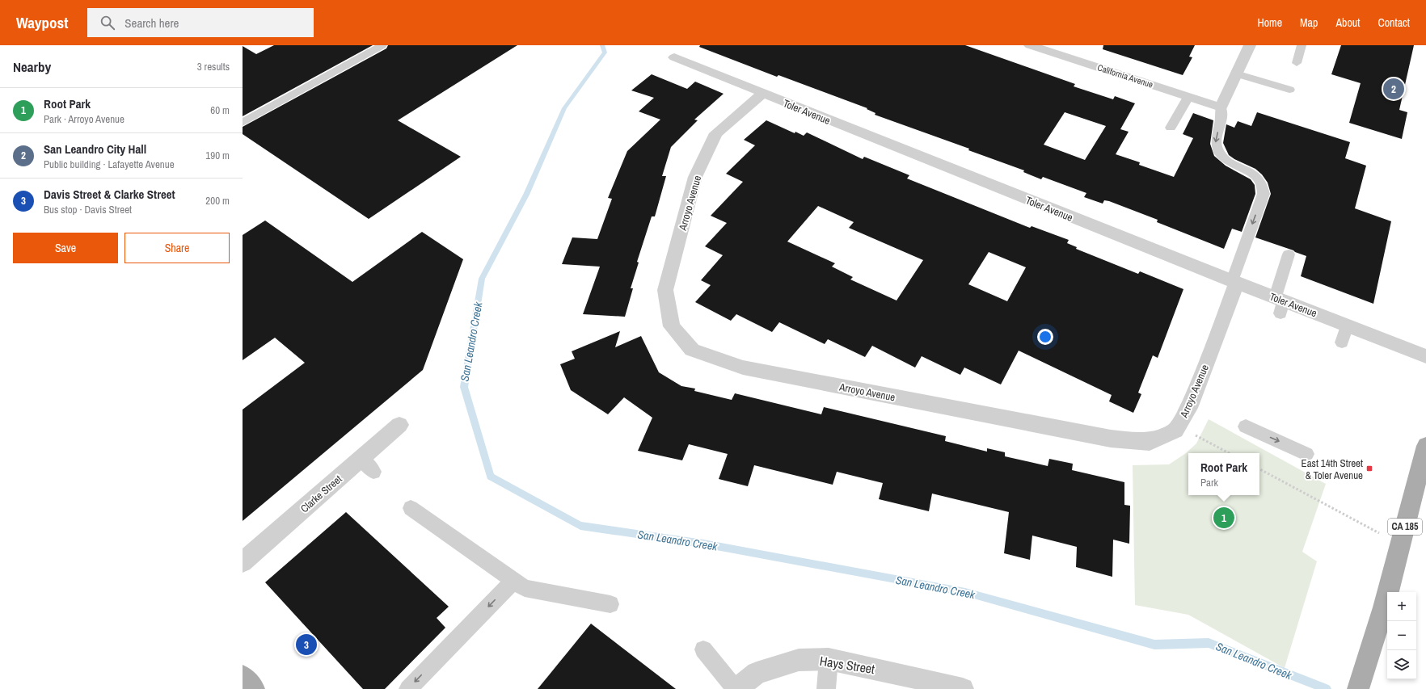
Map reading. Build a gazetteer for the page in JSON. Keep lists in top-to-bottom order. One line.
{"streets":{"main road":["CA 185"],"street":["California Avenue","Toler Avenue","Arroyo Avenue","Clarke Street","Hays Street"]},"crossings":[["Toler Avenue","Arroyo Avenue"]],"water":["San Leandro Creek"],"places":{"transit":["East 14th Street & Toler Avenue"]},"page":{"header":"Waypost","search":"Search here","nav":["Home","Map","About","Contact"],"heading":["Nearby","3 results"],"pins":["2","1","3"],"list":[{"mark":"1","name":"Root Park","note":"Park · Arroyo Avenue","value":"60 m"},{"mark":"2","name":"San Leandro City Hall","note":"Public building · Lafayette Avenue","value":"190 m"},{"mark":"3","name":"Davis Street & Clarke Street","note":"Bus stop · Davis Street","value":"200 m"}],"buttons":["Save","Share"],"popup":["Root Park","Park"],"map_buttons":["+","−"]}}
